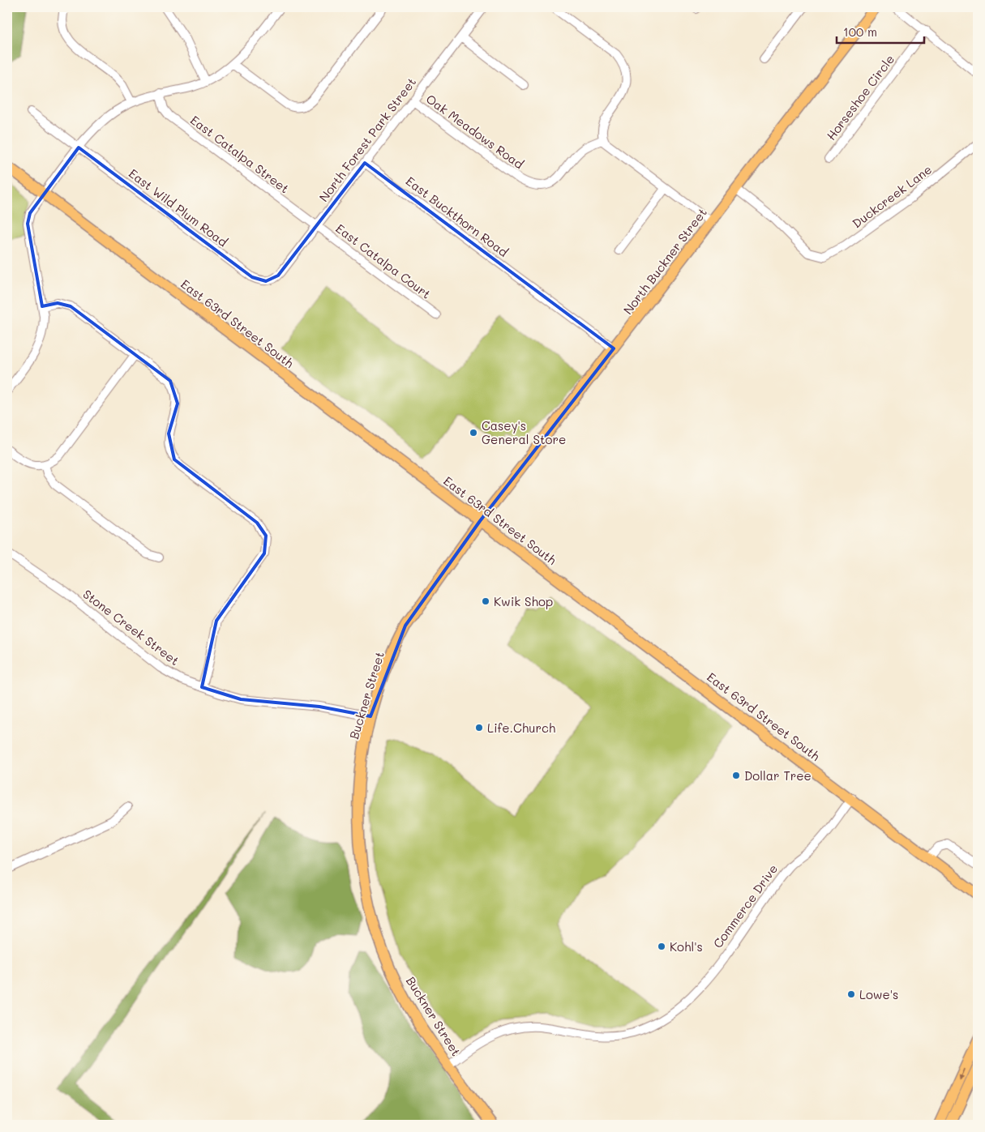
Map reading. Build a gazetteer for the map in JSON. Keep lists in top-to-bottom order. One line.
{"streets":{"main road":["North Buckner Street","East 63rd Street South","Buckner Street"],"street":["Horseshoe Circle","Oak Meadows Road","North Forest Park Street","East Catalpa Street","Duckcreek Lane","East Wild Plum Road","East Buckthorn Road","East Catalpa Court","Stone Creek Street","Commerce Drive"]},"crossings":[["Oak Meadows Road","North Forest Park Street"],["North Forest Park Street","East Catalpa Street"],["North Forest Park Street","East Wild Plum Road"],["North Forest Park Street","East Buckthorn Road"],["North Forest Park Street","East Catalpa Court"],["East Catalpa Street","East Catalpa Court"],["Duckcreek Lane","North Buckner Street"],["East Buckthorn Road","North Buckner Street"],["North Buckner Street","East 63rd Street South"],["North Buckner Street","Buckner Street"],["East 63rd Street South","Buckner Street"],["East 63rd Street South","Commerce Drive"],["Stone Creek Street","Buckner Street"],["Buckner Street","Commerce Drive"]],"places":["Casey's General Store","Kwik Shop","Life.Church","Dollar Tree","Kohl's","Lowe's"],"scale_bar":"100 m"}
